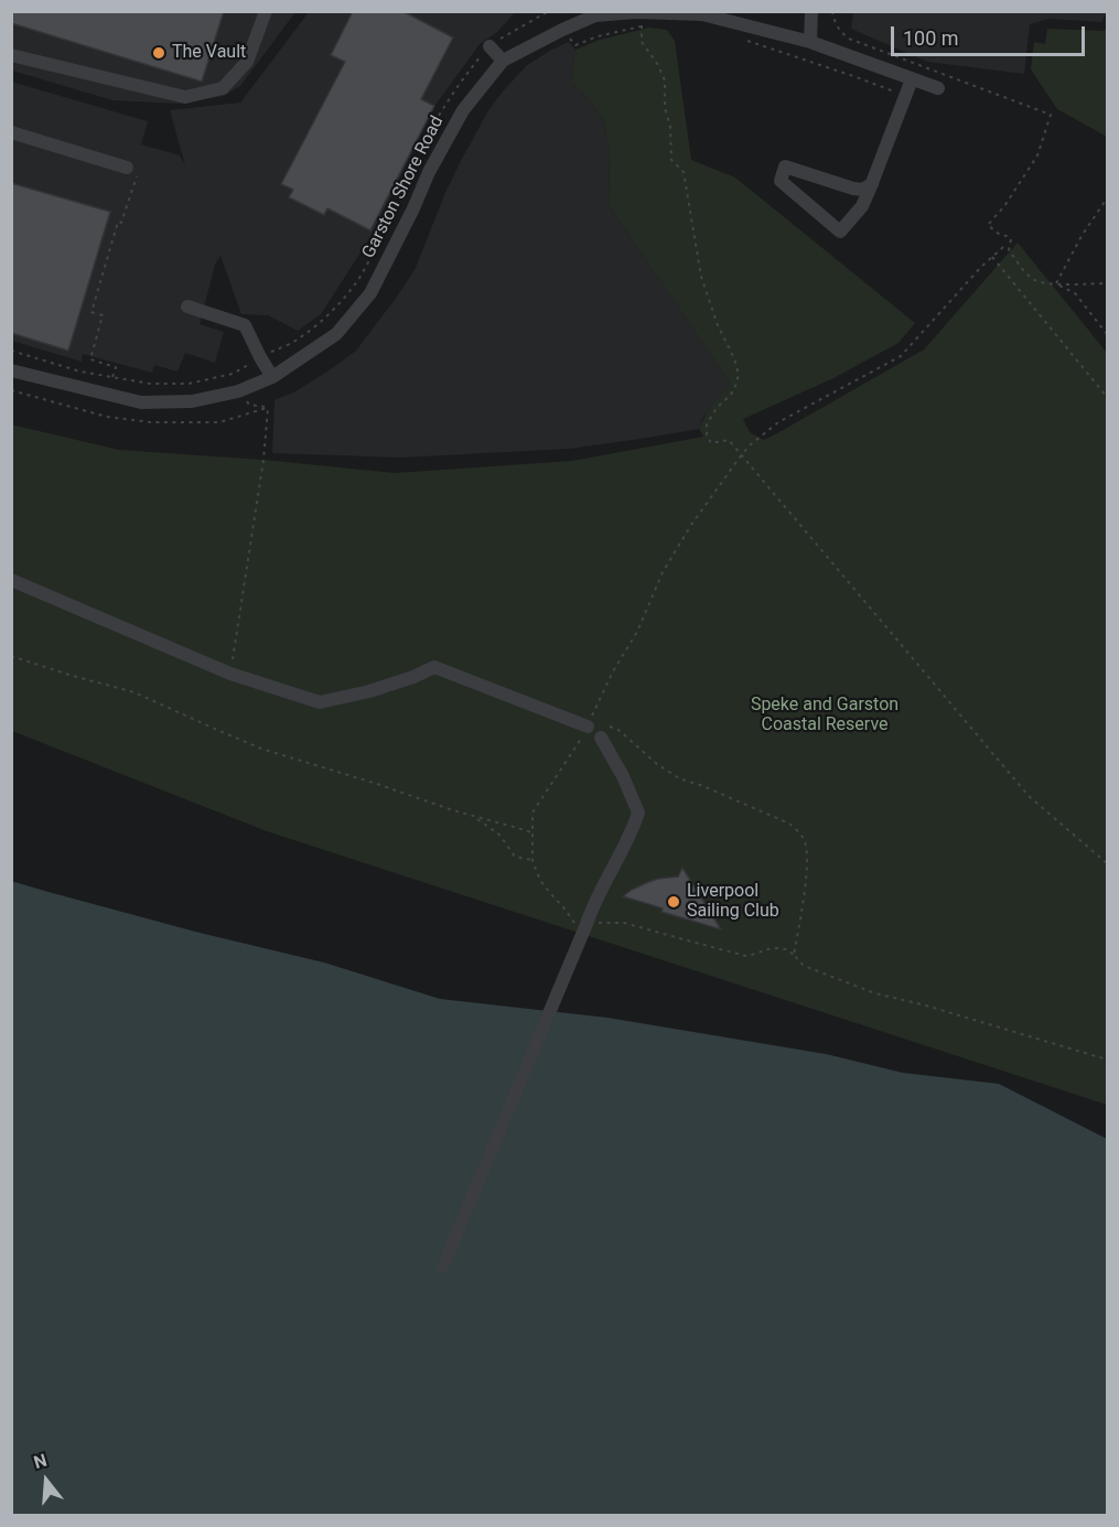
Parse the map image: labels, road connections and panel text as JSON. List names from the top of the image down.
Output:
{
  "streets": {
    "street": ["Garston Shore Road"]
  },
  "parks": ["Speke and Garston Coastal Reserve"],
  "places": ["The Vault", "Liverpool Sailing Club"],
  "scale_bar": "100 m",
  "north": "top"
}
